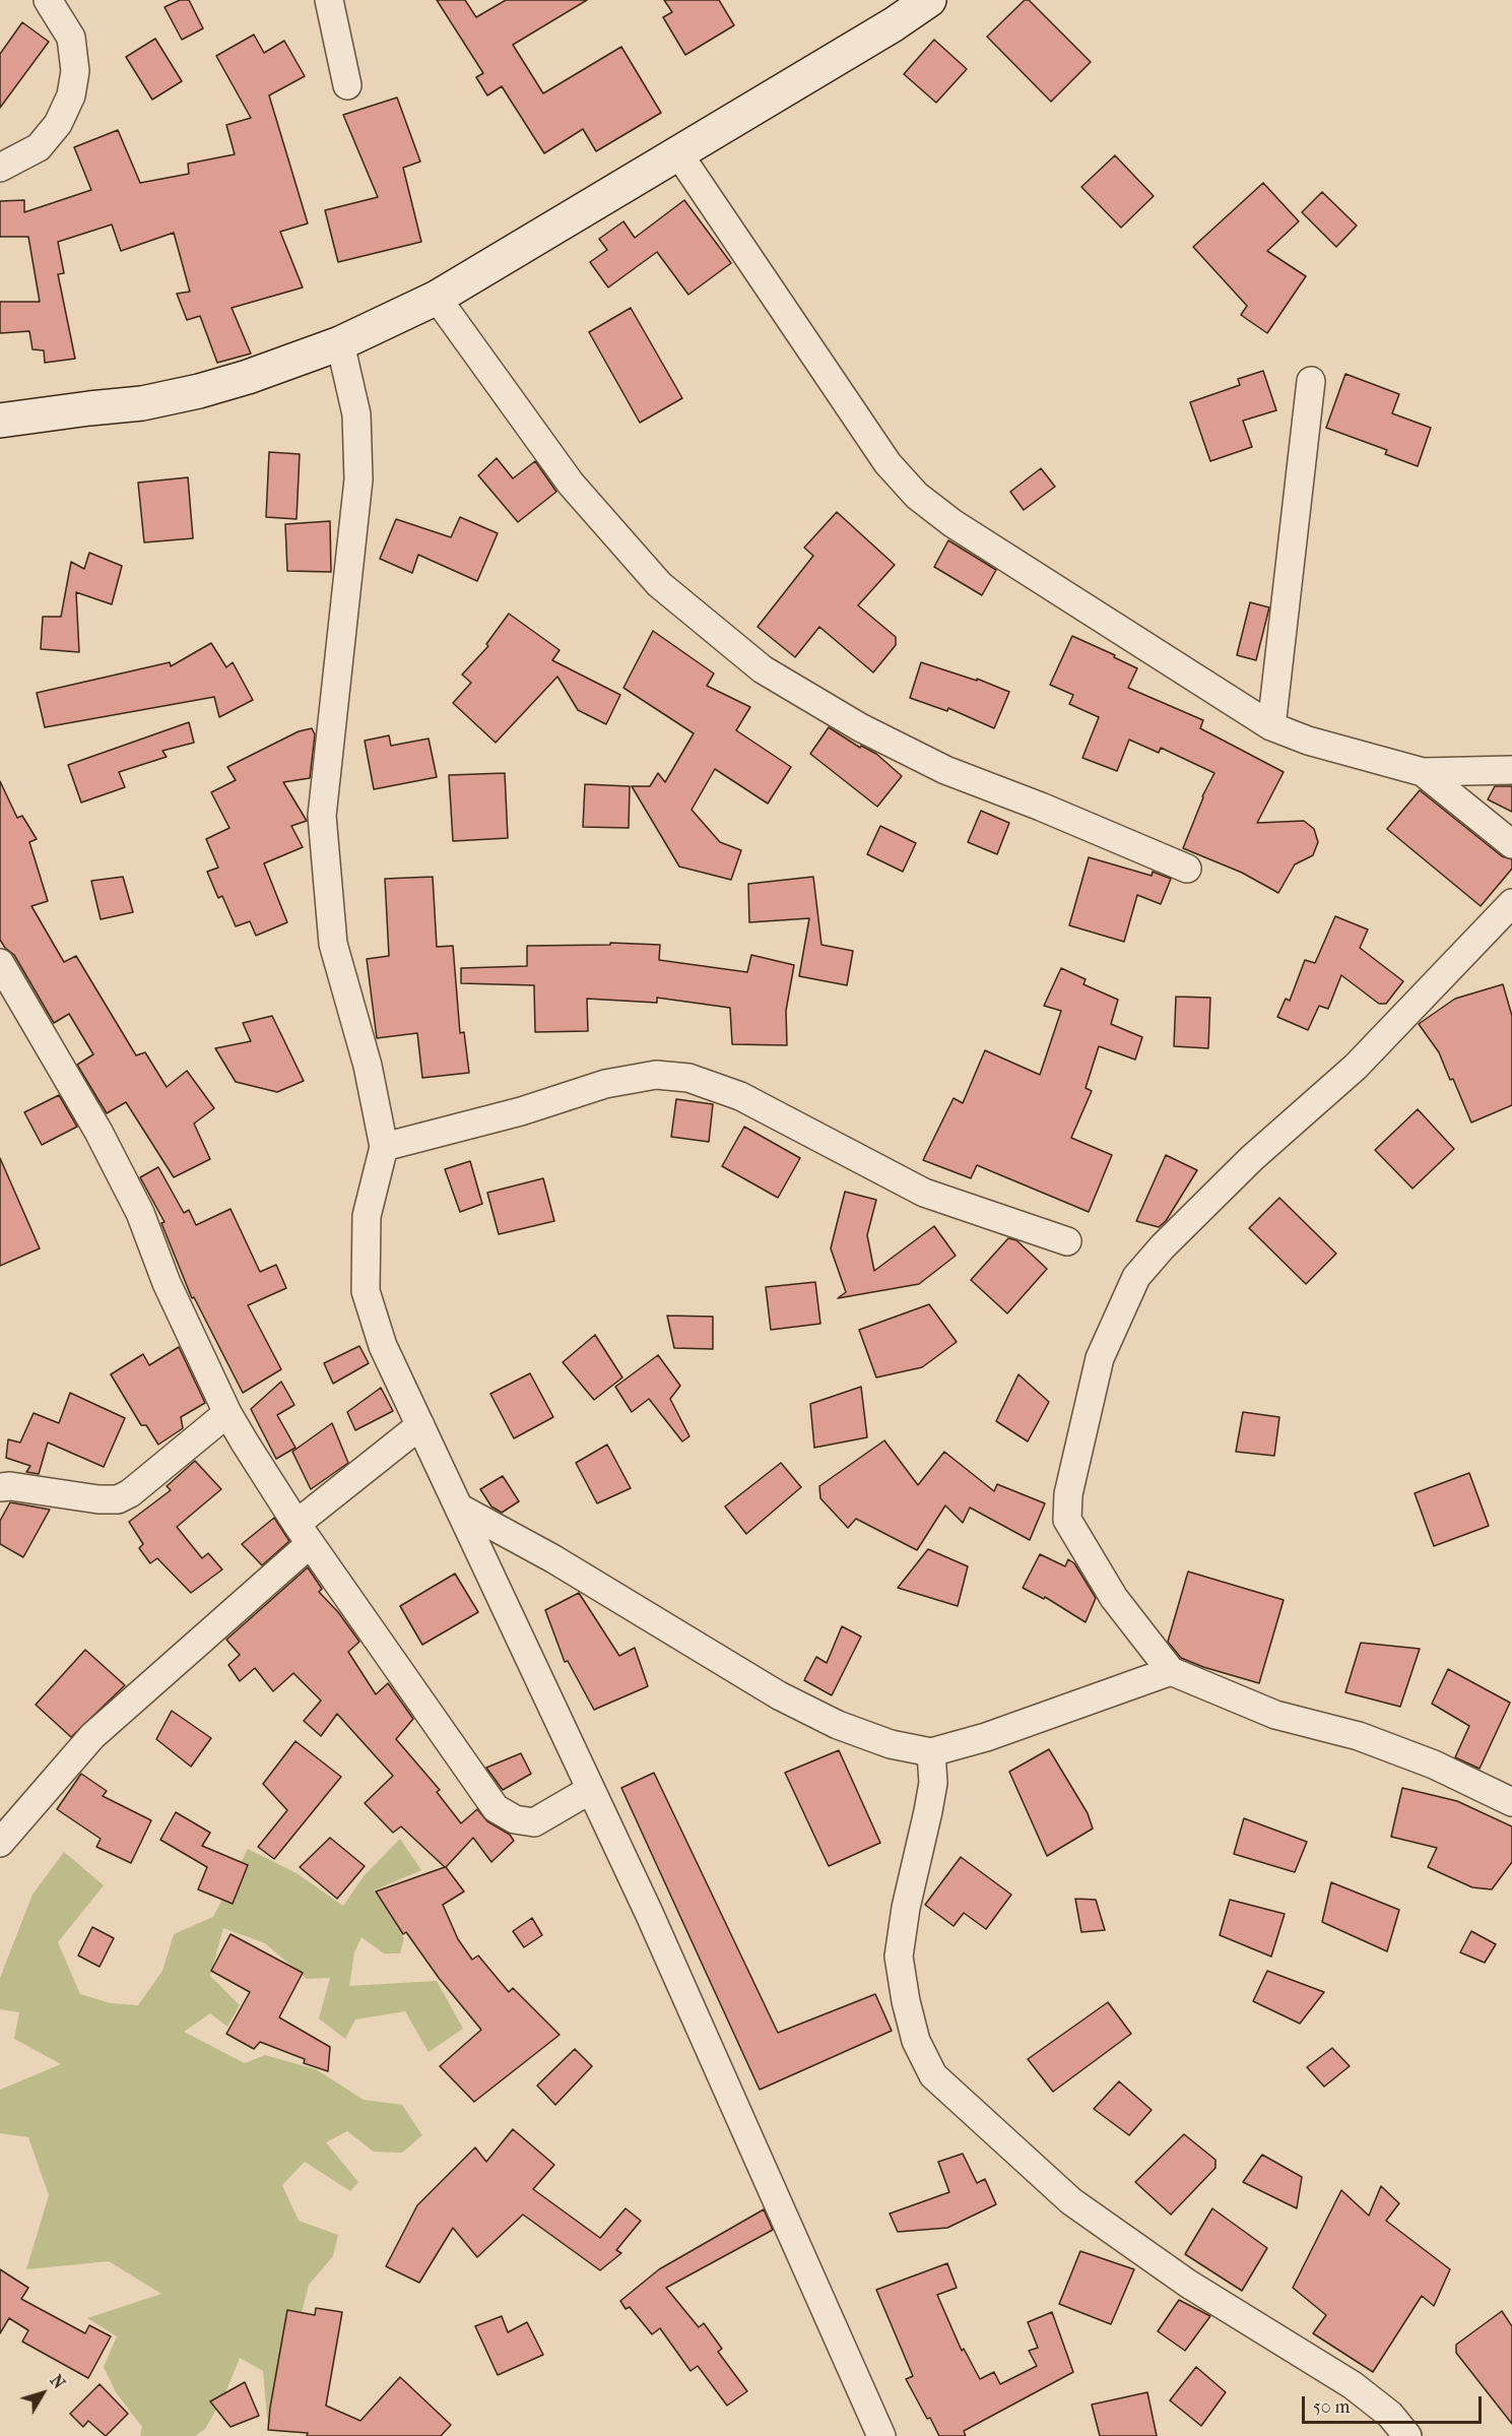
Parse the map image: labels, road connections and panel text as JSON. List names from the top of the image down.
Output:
{
  "scale_bar": "50 m",
  "north": "top right"
}
